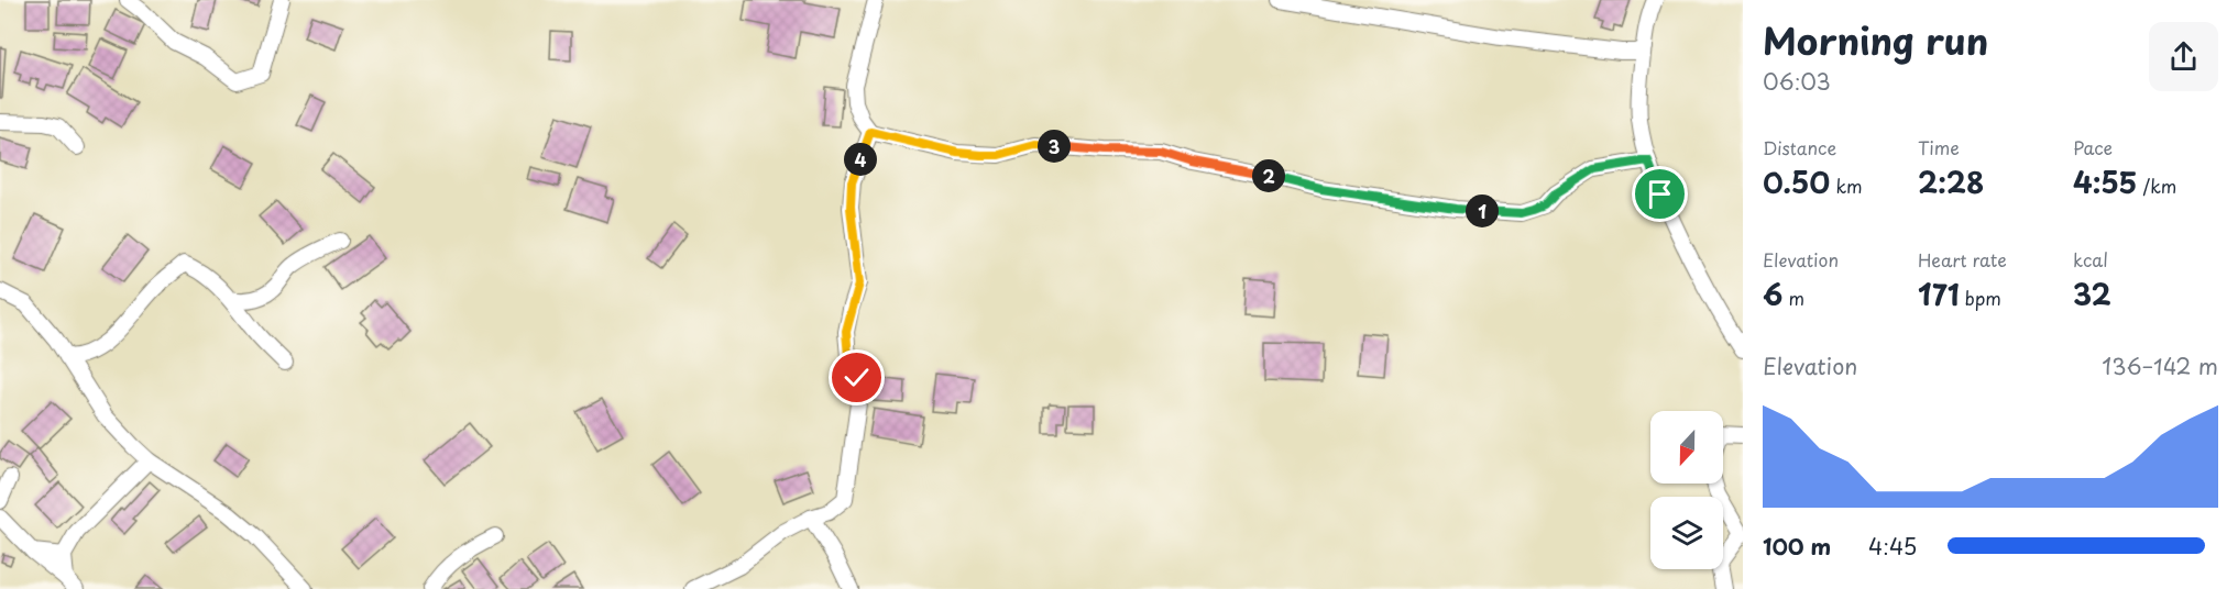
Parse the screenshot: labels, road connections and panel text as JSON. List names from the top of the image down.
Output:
{
  "north": "bottom",
  "page": {
    "heading": ["Morning run", "06:03"],
    "stats": [
      ["Distance", "0.50 km"],
      ["Time", "2:28"],
      ["Pace", "4:55 /km"],
      ["Elevation", "6 m"],
      ["Heart rate", "171 bpm"],
      ["kcal", "32"]
    ],
    "pins": [
      "3",
      "4",
      "2",
      "1"
    ],
    "chart": ["Elevation", "136–142 m"],
    "list": [
      {
        "name": "100 m",
        "note": "4:45"
      }
    ]
  }
}
